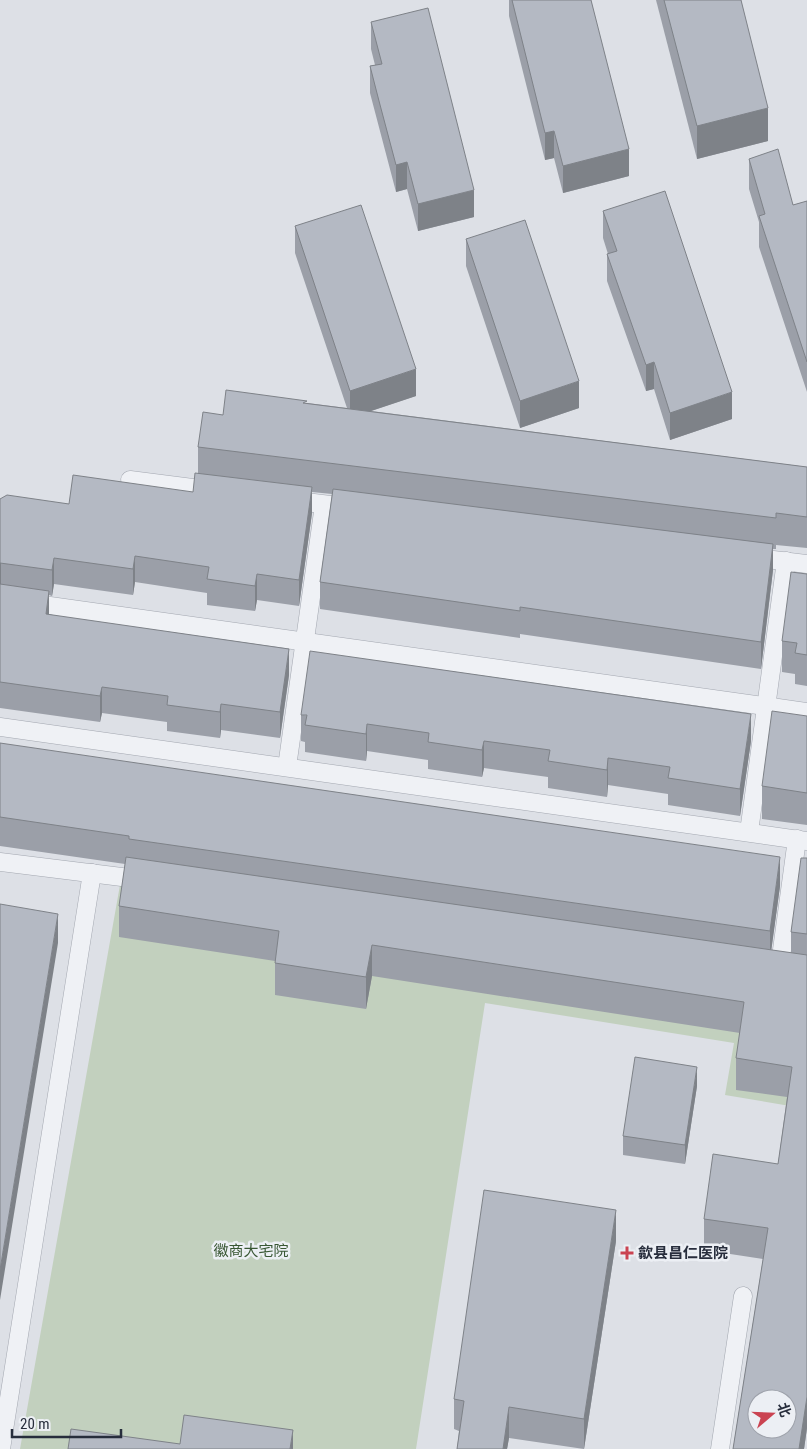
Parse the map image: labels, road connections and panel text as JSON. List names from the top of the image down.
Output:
{
  "parks": ["徽商大宅院"],
  "places": {
    "health": ["歙县昌仁医院"]
  },
  "scale_bar": "20 m",
  "north": "right"
}
